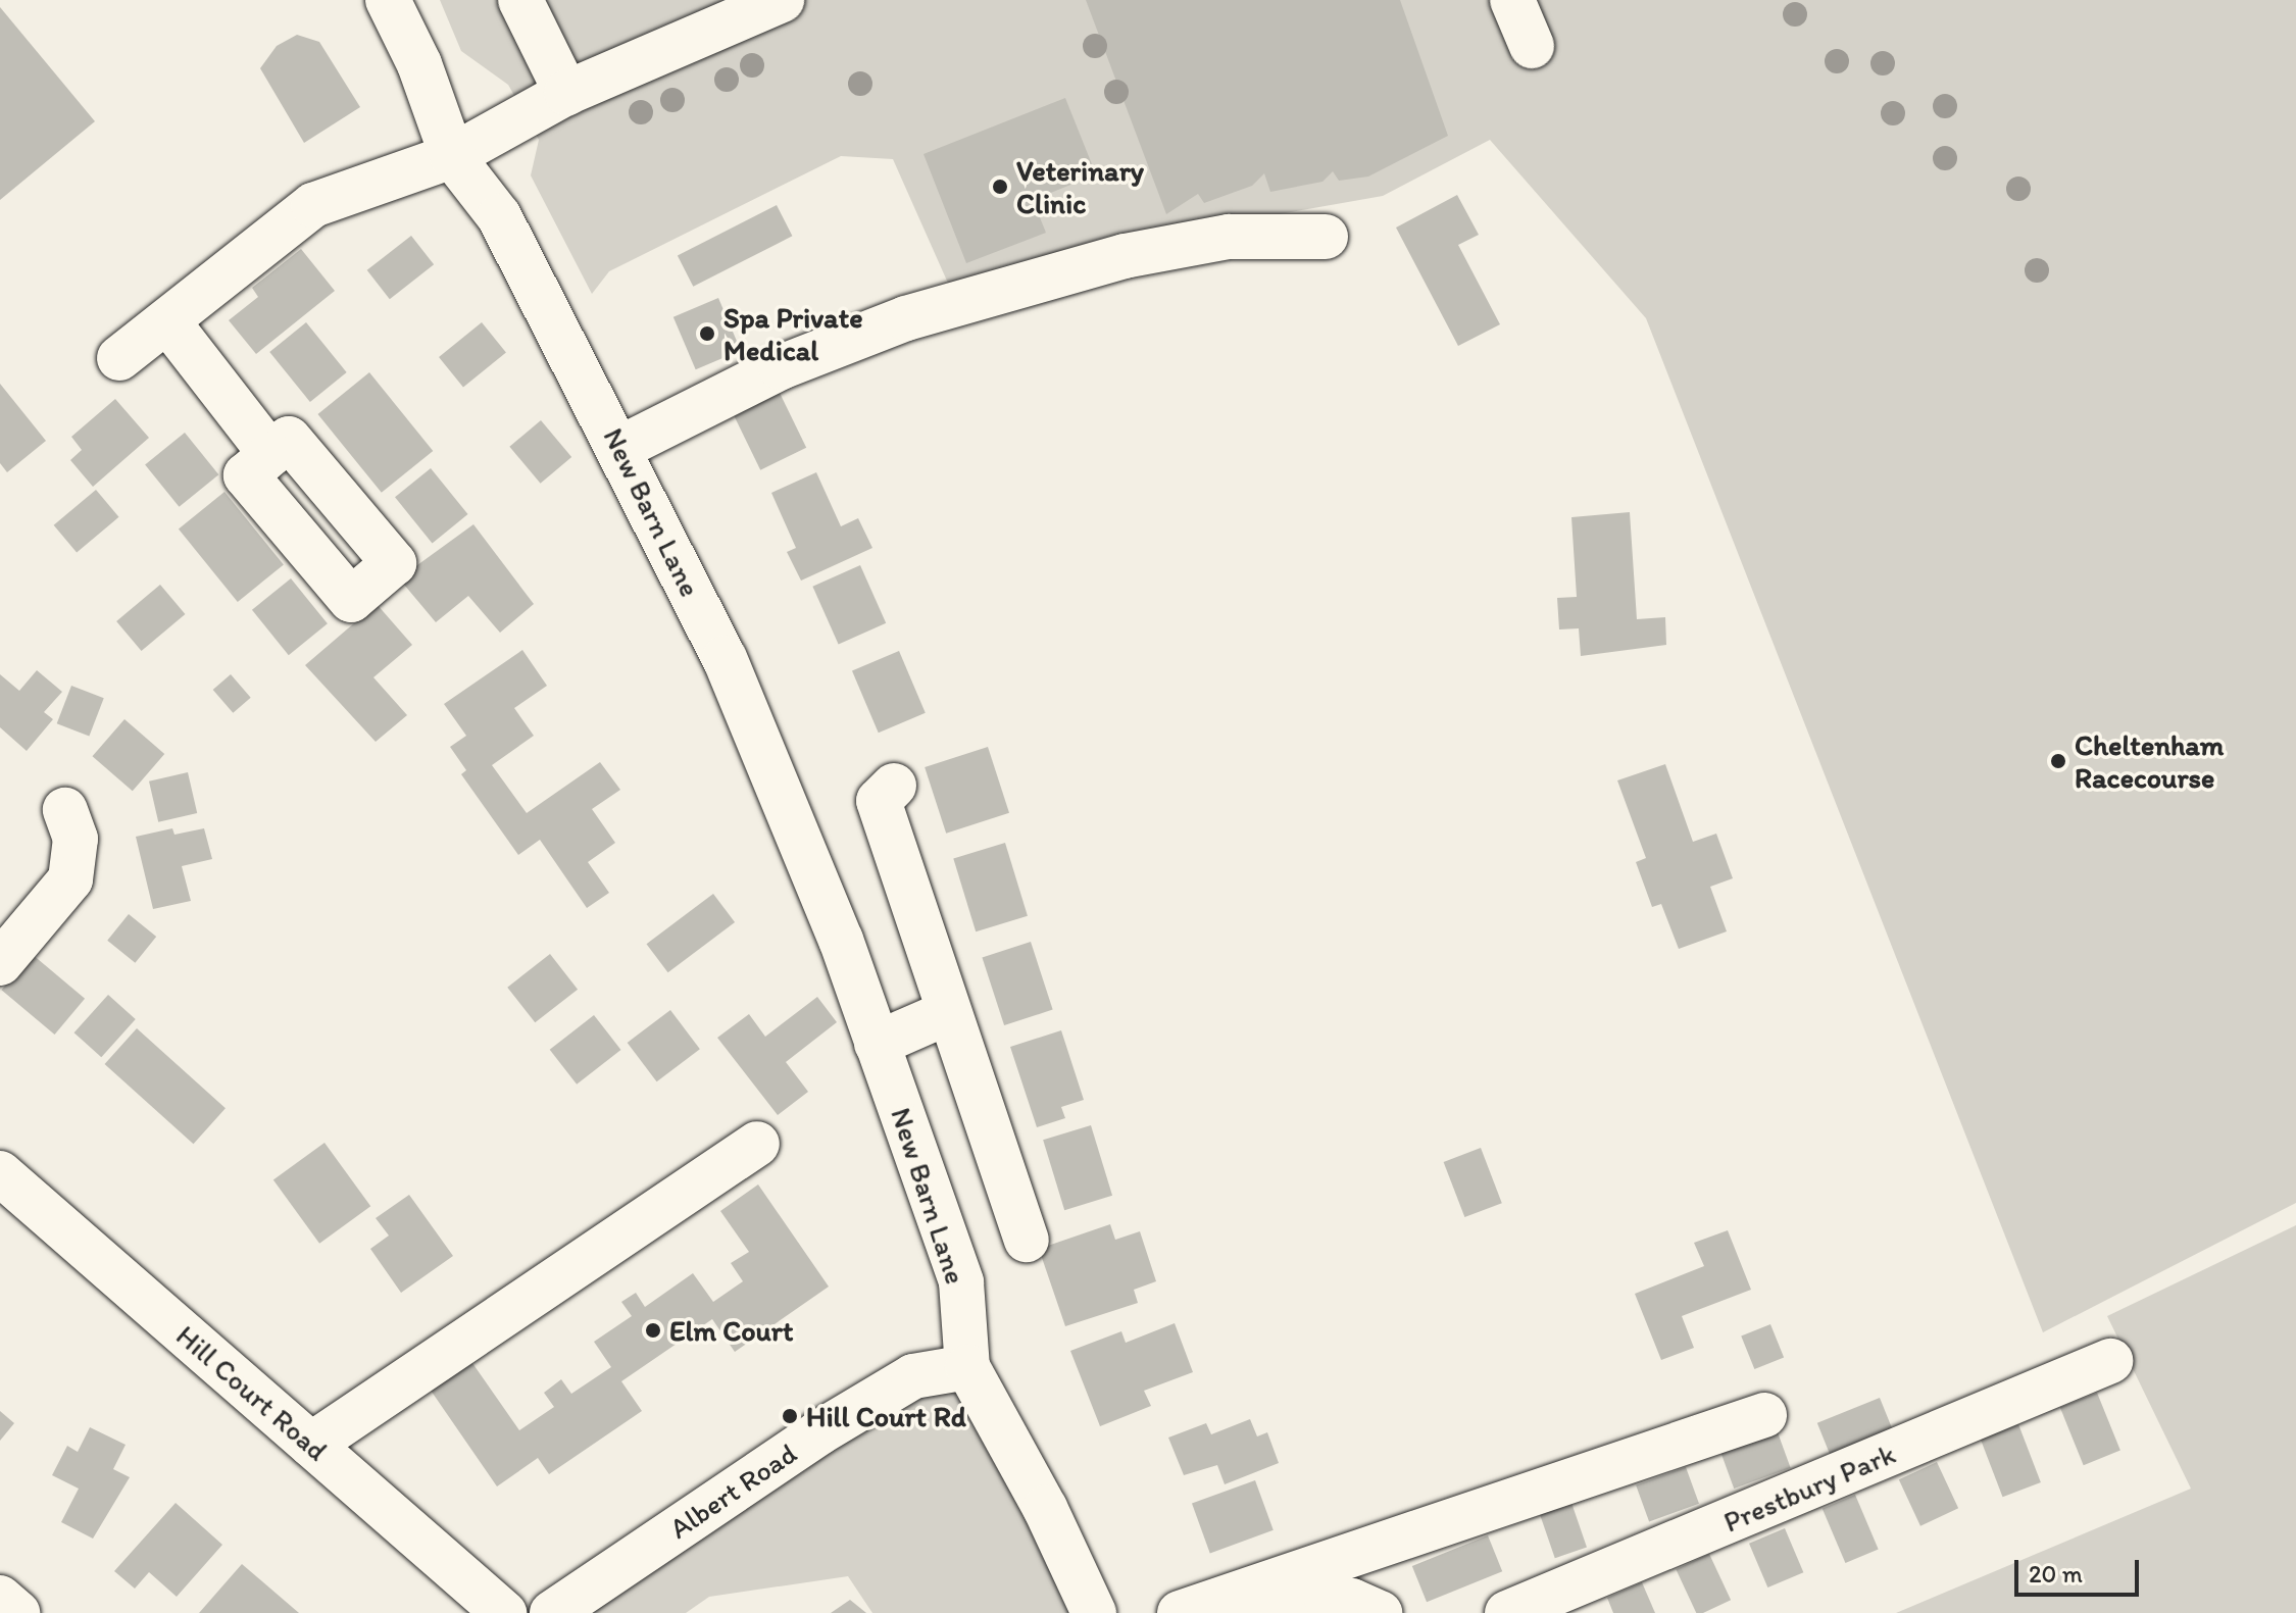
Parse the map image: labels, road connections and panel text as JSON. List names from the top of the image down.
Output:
{
  "streets": {
    "street": [
      "New Barn Lane",
      "Hill Court Road",
      "Prestbury Park",
      "Albert Road"
    ]
  },
  "crossings": [
    ["New Barn Lane", "Albert Road"]
  ],
  "places": [
    "Veterinary Clinic",
    "Spa Private Medical",
    "Cheltenham Racecourse",
    "Elm Court",
    "Hill Court Rd"
  ],
  "scale_bar": "20 m"
}
